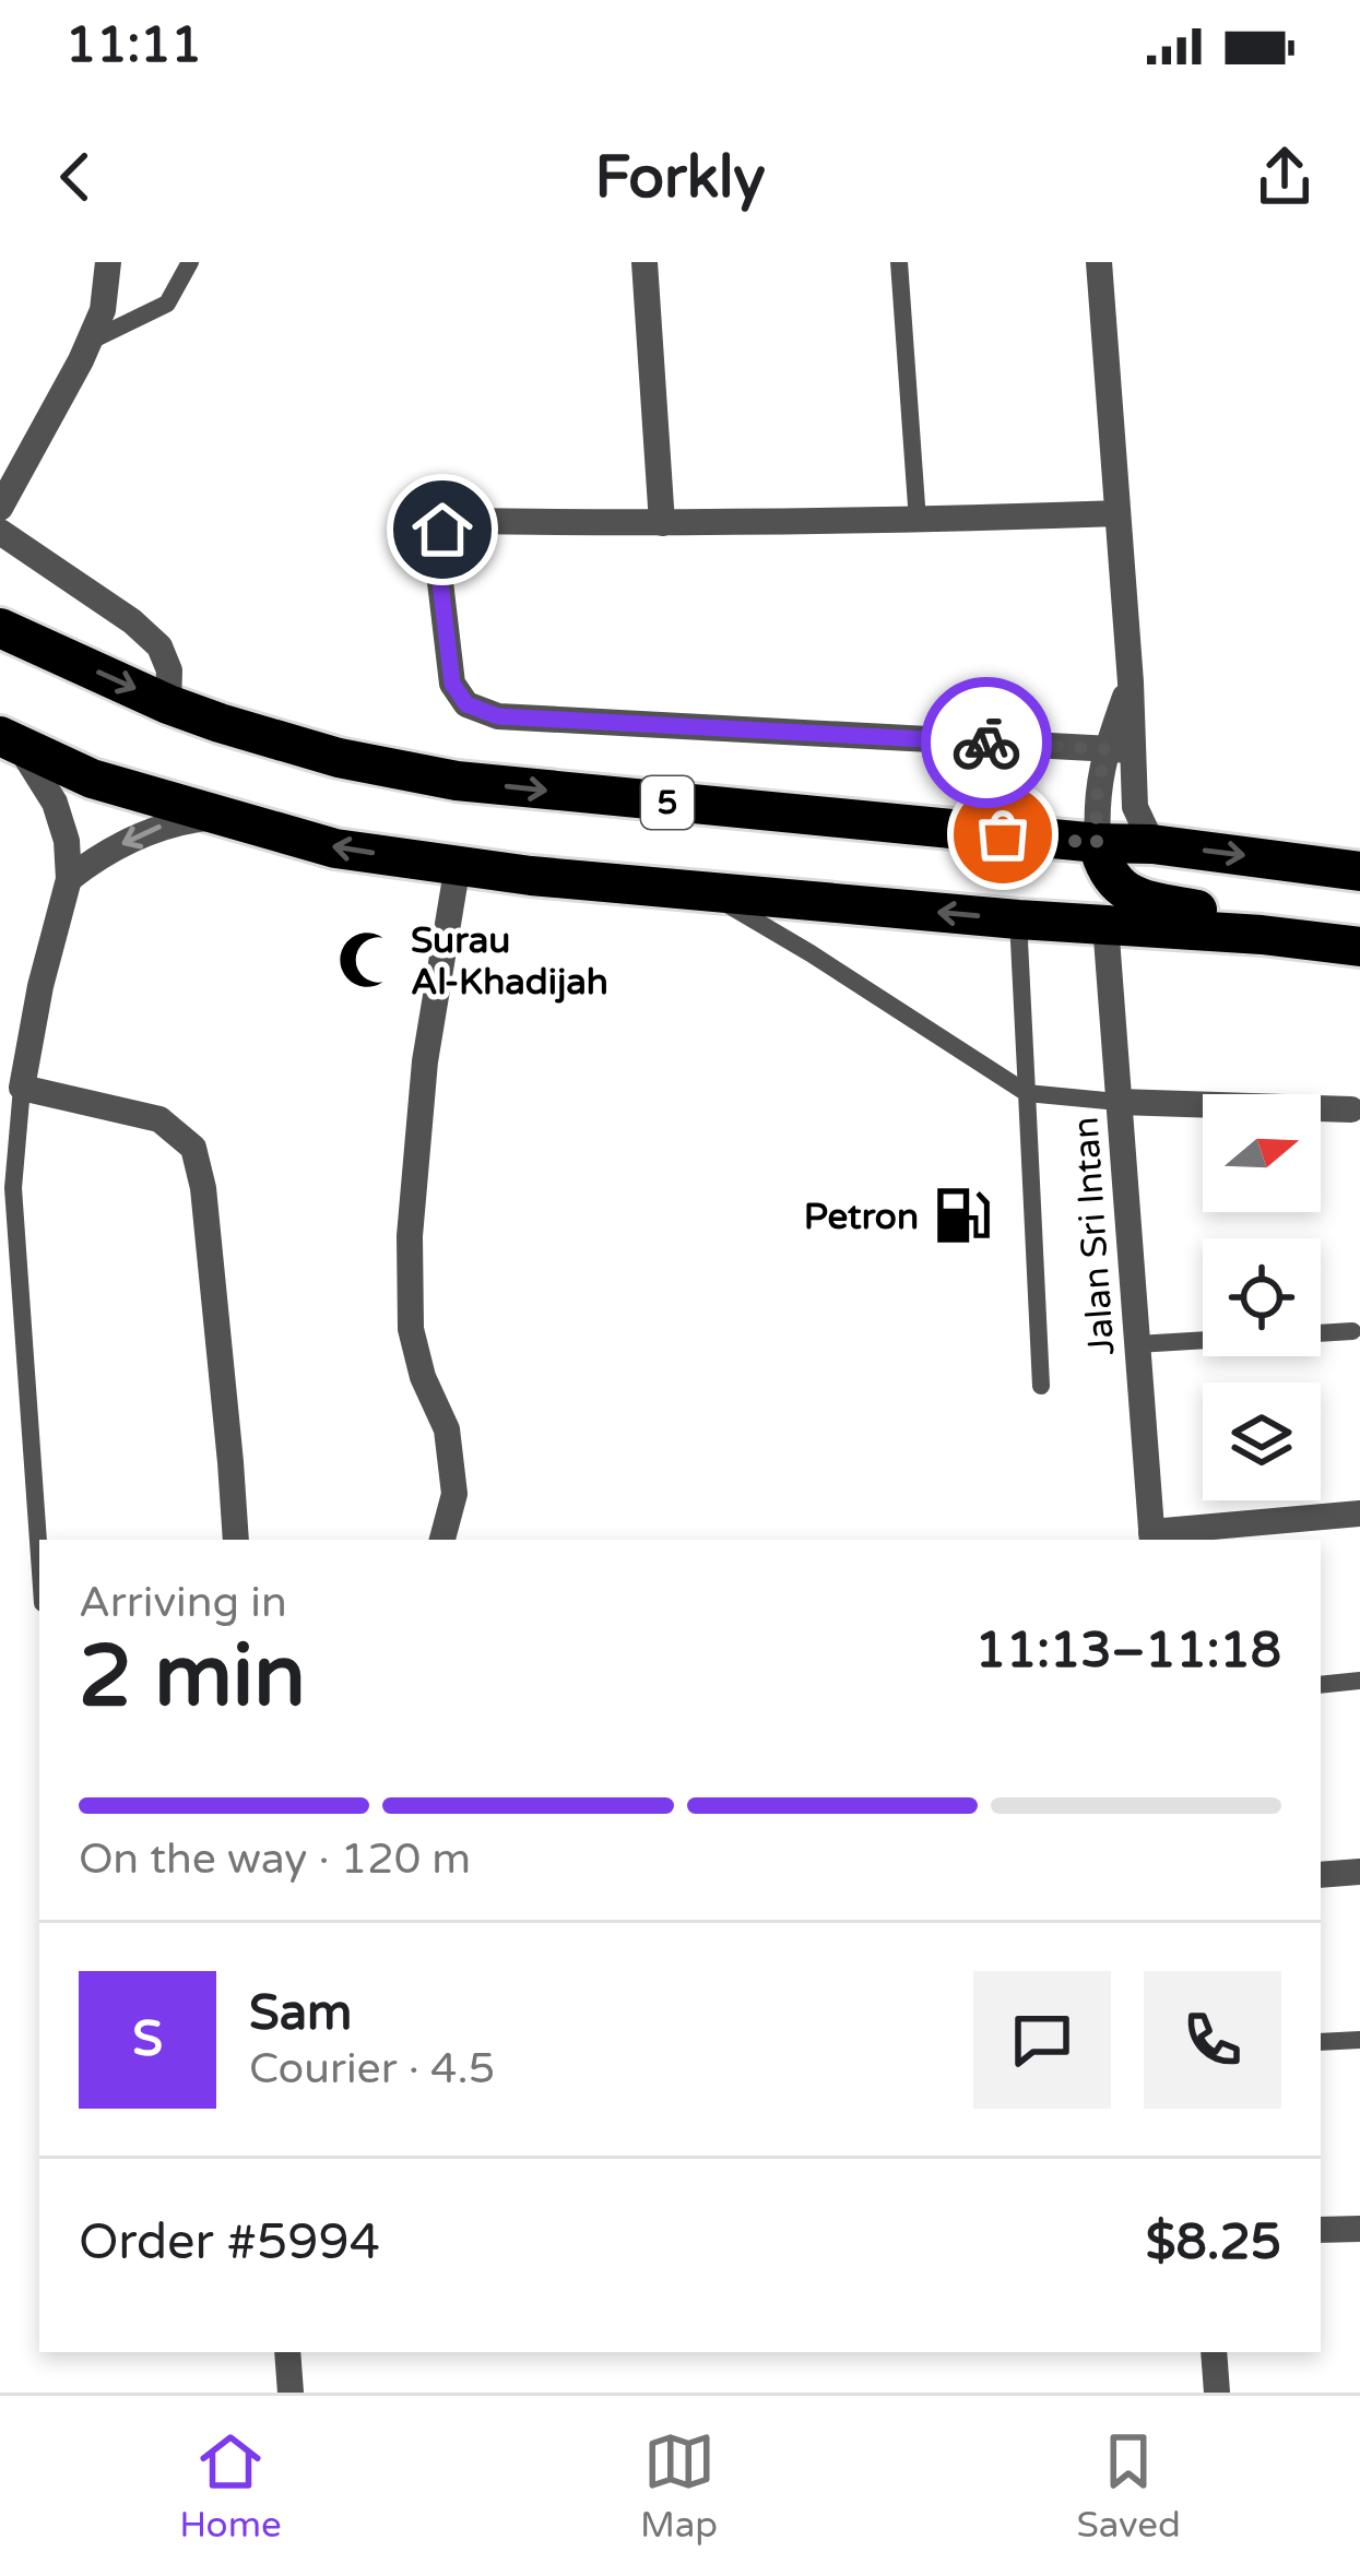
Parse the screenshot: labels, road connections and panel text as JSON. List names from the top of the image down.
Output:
{
  "streets": {
    "highway": ["5"],
    "street": ["Jalan Sri Intan"]
  },
  "places": {
    "mosque": ["Surau Al-Khadijah"],
    "fuel station": ["Petron"]
  },
  "north": "right",
  "page": {
    "status": "11:11",
    "header": "Forkly",
    "heading": ["2 min", "Arriving in", "11:13–11:18"],
    "panel": [
      "Sam",
      "Courier · 4.5",
      "Order #5994",
      "$8.25"
    ],
    "bar": "On the way · 120 m",
    "round": "S",
    "tabs": ["Home", "Map", "Saved"]
  }
}
